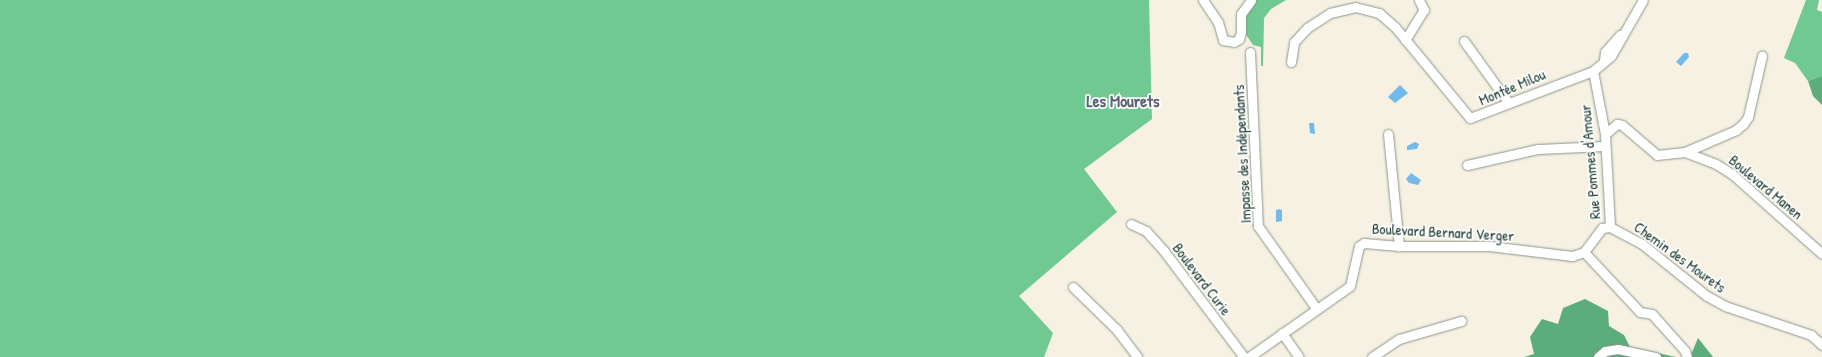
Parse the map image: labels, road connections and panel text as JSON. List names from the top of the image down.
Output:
{
  "streets": {
    "street": [
      "Montée Milou",
      "Impasse des Indépendants",
      "Rue Pommes d'Amour",
      "Boulevard Manen",
      "Boulevard Bernard Verger",
      "Chemin des Mourets",
      "Boulevard Curie"
    ]
  },
  "crossings": [
    ["Montée Milou", "Rue Pommes d'Amour"],
    ["Impasse des Indépendants", "Boulevard Bernard Verger"],
    ["Rue Pommes d'Amour", "Boulevard Manen"],
    ["Rue Pommes d'Amour", "Chemin des Mourets"]
  ],
  "districts": ["Les Mourets"]
}
